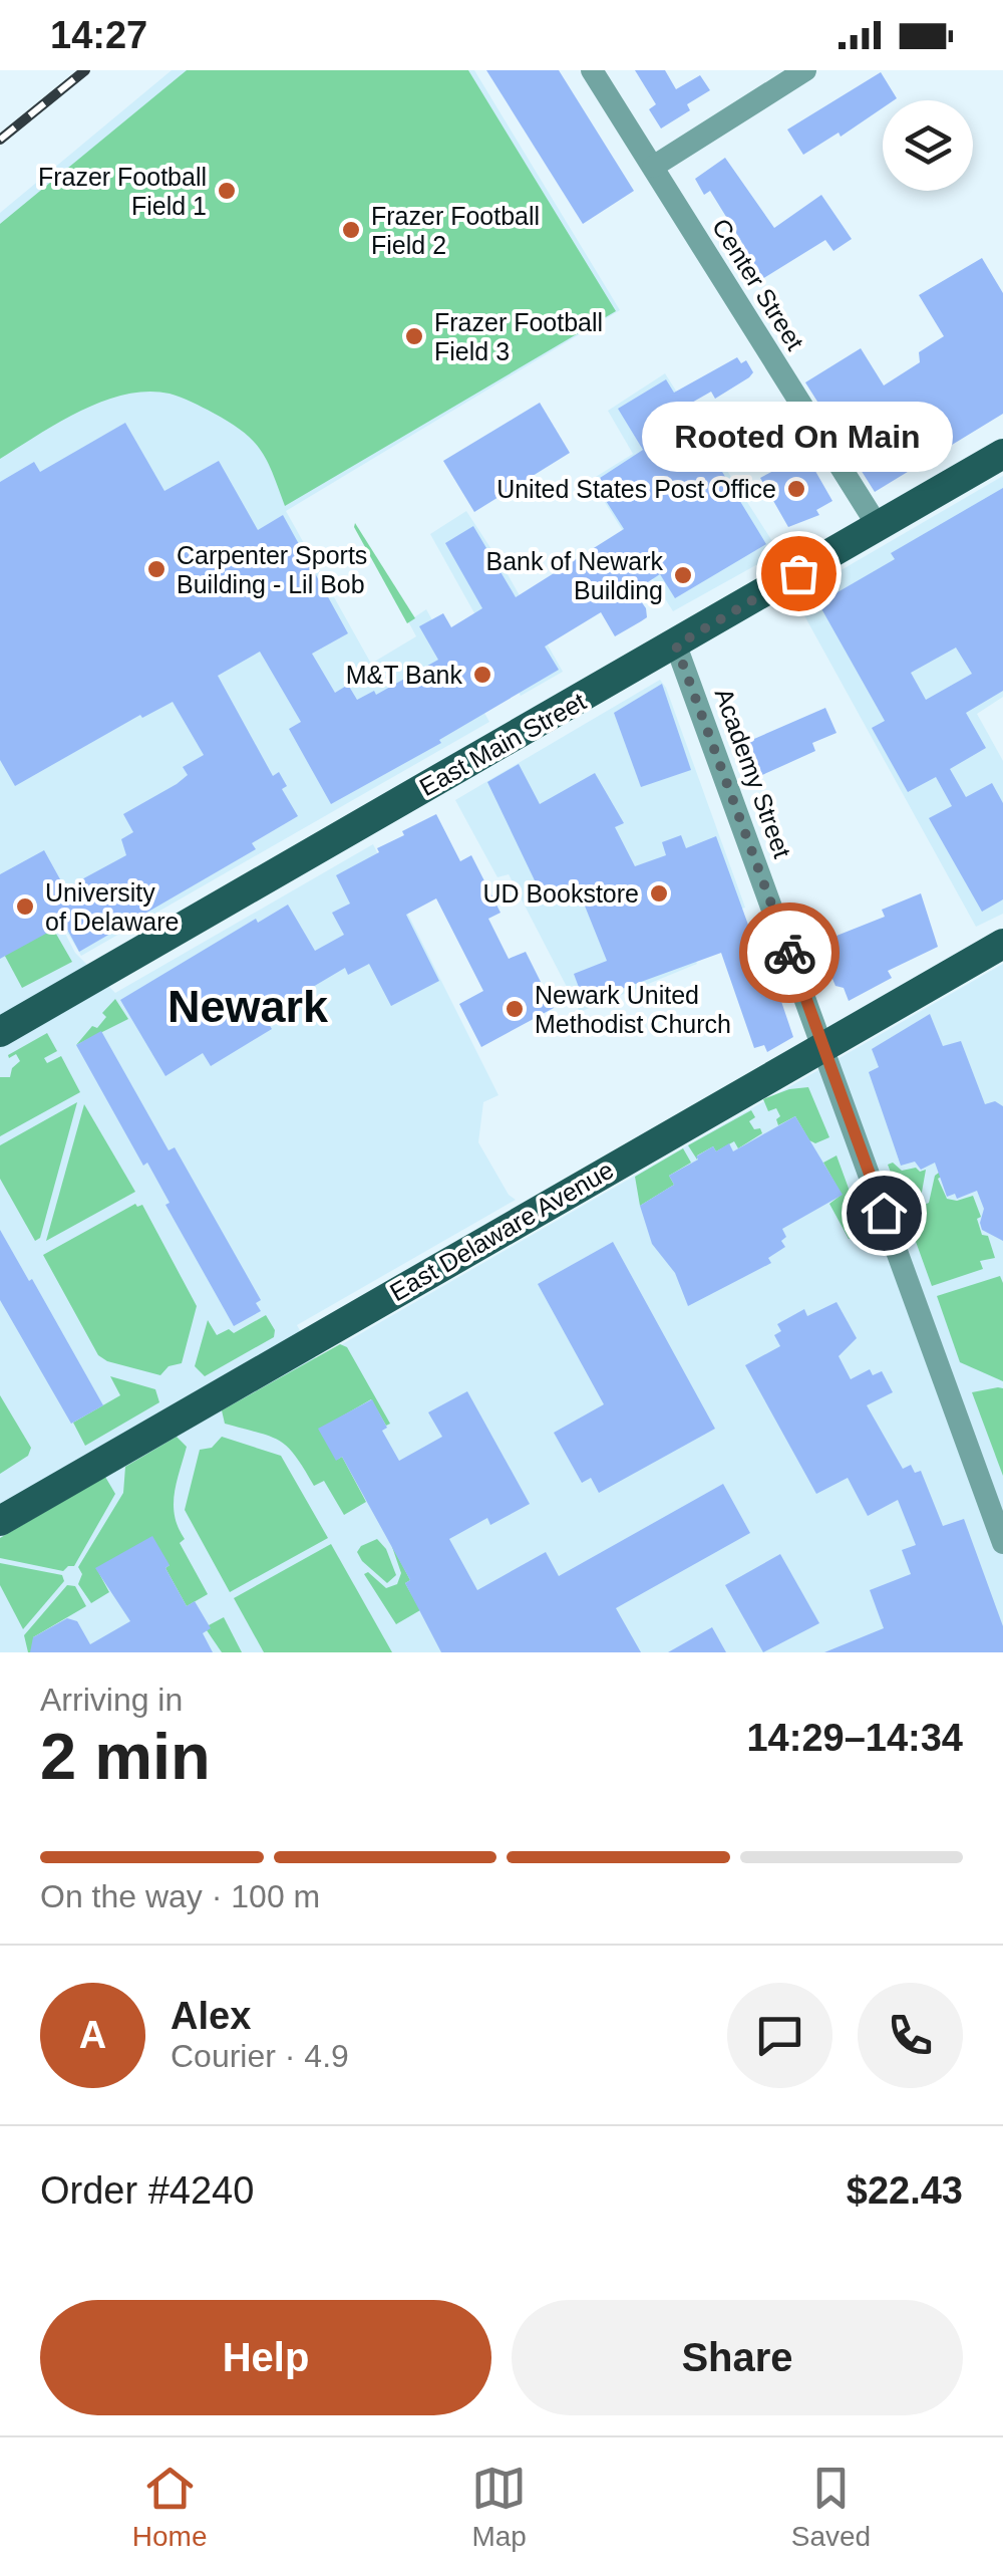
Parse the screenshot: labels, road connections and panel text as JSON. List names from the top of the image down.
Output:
{
  "streets": {
    "main road": ["East Main Street", "East Delaware Avenue"],
    "street": ["Center Street", "Academy Street"]
  },
  "crossings": [
    ["Center Street", "East Main Street"],
    ["East Main Street", "Academy Street"],
    ["Academy Street", "East Delaware Avenue"]
  ],
  "districts": ["Newark"],
  "places": [
    "Frazer Football Field 1",
    "Frazer Football Field 2",
    "Frazer Football Field 3",
    "United States Post Office",
    "Carpenter Sports Building - Lil Bob",
    "Rooted On Main",
    "Bank of Newark Building",
    "M&T Bank",
    "UD Bookstore",
    "University of Delaware",
    "Newark United Methodist Church"
  ],
  "page": {
    "status": "14:27",
    "bubble": "Rooted On Main",
    "heading": ["2 min", "Arriving in", "14:29–14:34"],
    "panel": [
      "Alex",
      "Courier · 4.9",
      "Order #4240",
      "$22.43"
    ],
    "bar": "On the way · 100 m",
    "round": "A",
    "buttons": ["Help", "Share"],
    "tabs": ["Home", "Map", "Saved"]
  }
}
